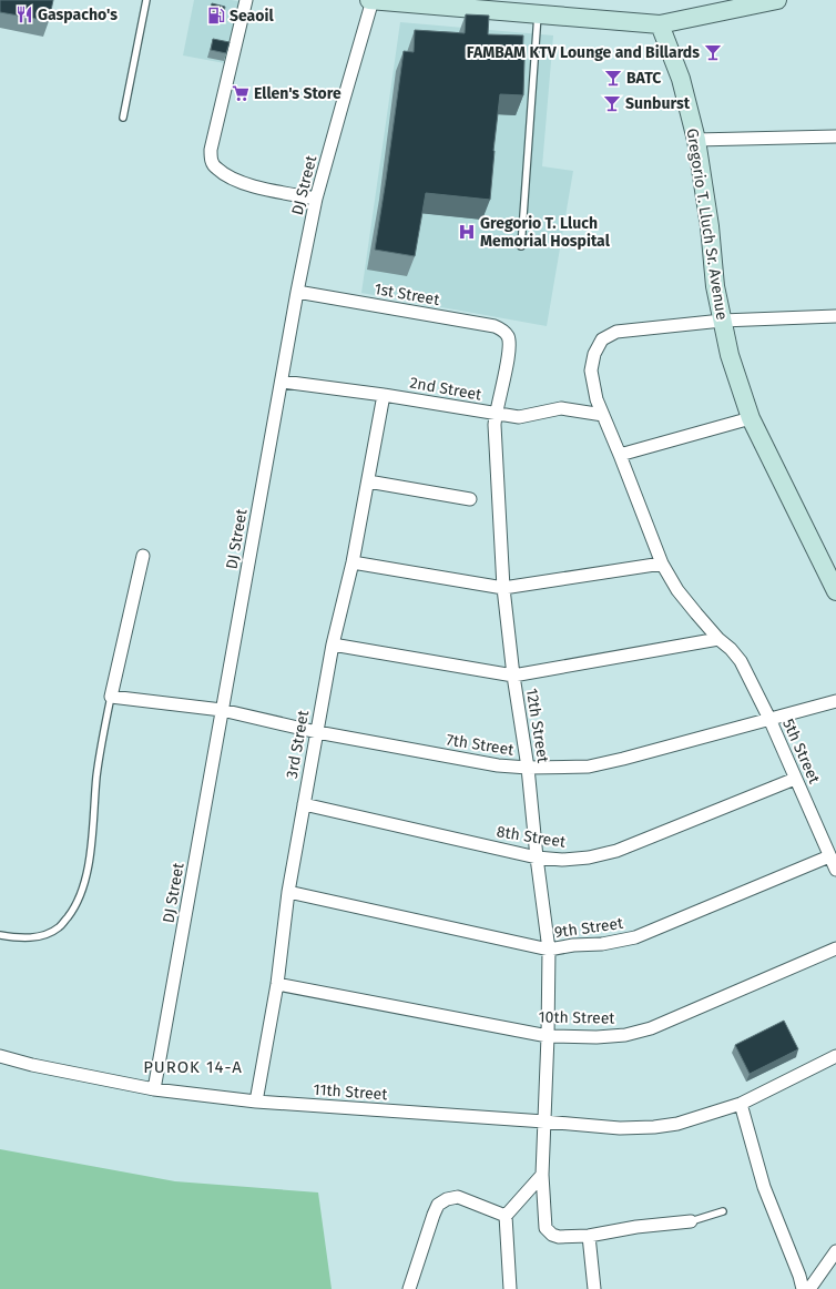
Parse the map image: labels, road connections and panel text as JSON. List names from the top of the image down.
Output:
{
  "streets": {
    "main road": ["Gregorio T. Lluch Sr. Avenue"],
    "street": [
      "DJ Street",
      "1st Street",
      "2nd Street",
      "12th Street",
      "3rd Street",
      "7th Street",
      "5th Street",
      "8th Street",
      "9th Street",
      "10th Street",
      "11th Street"
    ]
  },
  "crossings": [
    ["DJ Street", "1st Street"],
    ["DJ Street", "2nd Street"],
    ["DJ Street", "7th Street"],
    ["DJ Street", "11th Street"],
    ["Gregorio T. Lluch Sr. Avenue", "5th Street"],
    ["1st Street", "12th Street"],
    ["2nd Street", "12th Street"],
    ["2nd Street", "3rd Street"],
    ["2nd Street", "5th Street"],
    ["12th Street", "7th Street"],
    ["12th Street", "8th Street"],
    ["12th Street", "9th Street"],
    ["12th Street", "10th Street"],
    ["12th Street", "11th Street"],
    ["3rd Street", "7th Street"],
    ["3rd Street", "8th Street"],
    ["3rd Street", "9th Street"],
    ["3rd Street", "10th Street"],
    ["3rd Street", "11th Street"],
    ["7th Street", "5th Street"],
    ["5th Street", "8th Street"],
    ["5th Street", "9th Street"]
  ],
  "districts": ["PUROK 14-A"],
  "places": {
    "restaurant": ["Gaspacho's"],
    "fuel station": ["Seaoil"],
    "bar": ["FAMBAM KTV Lounge and Billards", "BATC", "Sunburst"],
    "supermarket": ["Ellen's Store"],
    "hospital": ["Gregorio T. Lluch Memorial Hospital"]
  }
}
